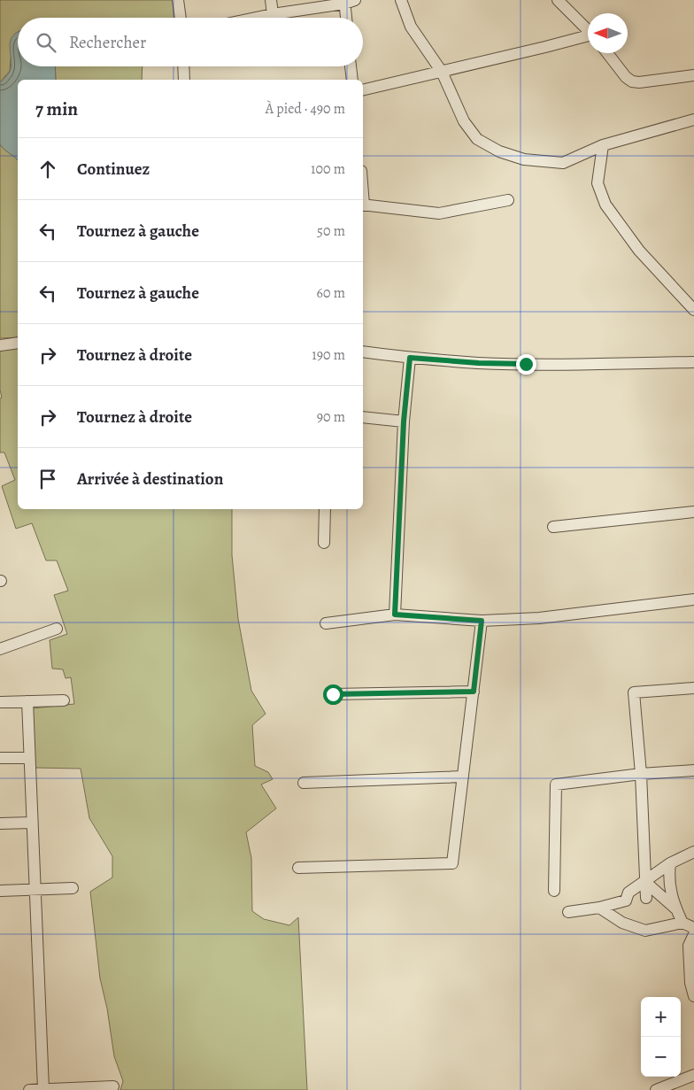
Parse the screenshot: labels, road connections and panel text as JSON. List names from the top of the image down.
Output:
{
  "north": "left",
  "page": {
    "search": "Rechercher",
    "heading": ["7 min", "À pied · 490 m"],
    "list": [
      ["Continuez", "100 m"],
      ["Tournez à gauche", "50 m"],
      ["Tournez à gauche", "60 m"],
      ["Tournez à droite", "190 m"],
      ["Tournez à droite", "90 m"],
      "Arrivée à destination"
    ],
    "map_buttons": ["+", "−"]
  }
}
